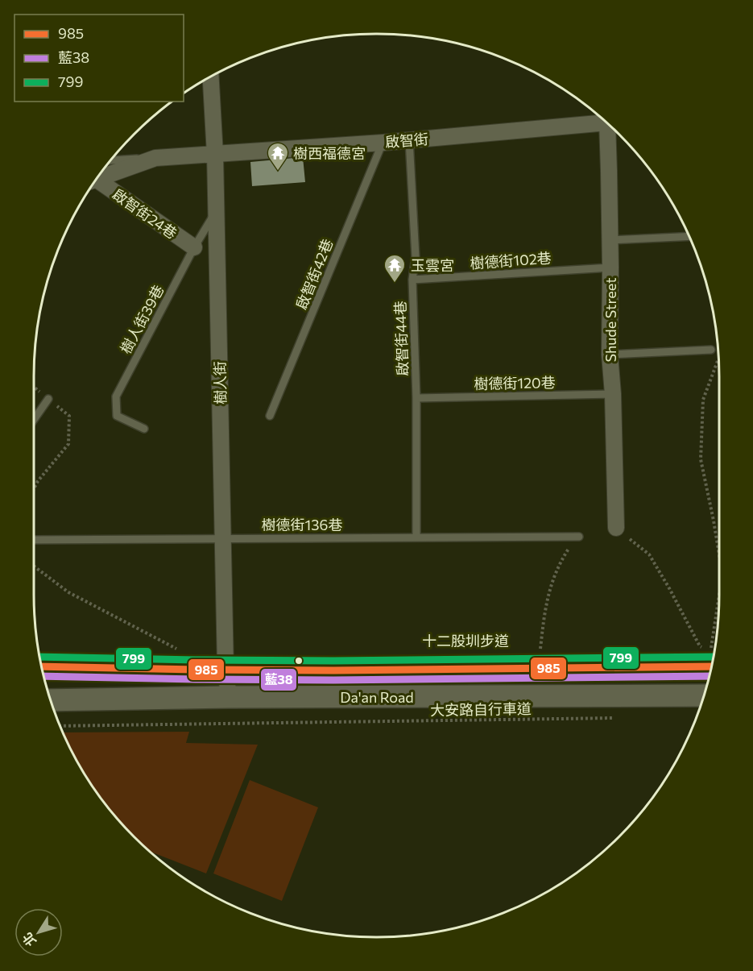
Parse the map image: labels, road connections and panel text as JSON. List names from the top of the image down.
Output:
{
  "streets": {
    "street": [
      "啟智街",
      "啟智街24巷",
      "Shude Street",
      "樹人街",
      "Da'an Road"
    ],
    "lane": [
      "樹德街102巷",
      "啟智街42巷",
      "樹人街39巷",
      "啟智街44巷",
      "樹德街120巷",
      "樹德街136巷"
    ],
    "path": ["大安路自行車道"]
  },
  "crossings": [
    ["啟智街", "啟智街42巷"],
    ["啟智街", "啟智街44巷"],
    ["啟智街", "樹人街"],
    ["啟智街24巷", "樹人街39巷"],
    ["樹德街102巷", "Shude Street"],
    ["樹德街102巷", "啟智街44巷"],
    ["樹人街39巷", "樹人街"],
    ["Shude Street", "樹德街120巷"],
    ["啟智街44巷", "樹德街120巷"],
    ["啟智街44巷", "樹德街136巷"],
    ["樹人街", "樹德街136巷"],
    ["樹人街", "Da'an Road"]
  ],
  "places": {
    "temple": ["樹西福德宮", "玉雲宮"]
  },
  "lines": ["transit line 799", "transit line 985", "transit line 藍38"],
  "legend": ["985", "藍38", "799"],
  "north": "bottom left"
}
